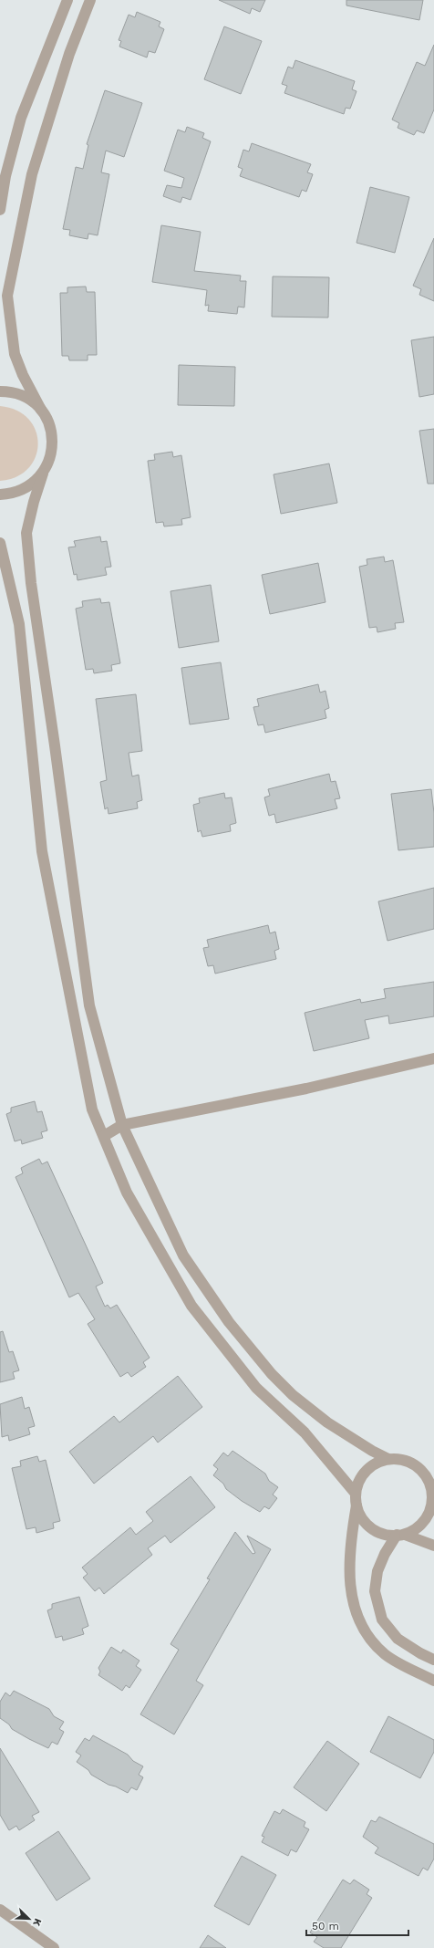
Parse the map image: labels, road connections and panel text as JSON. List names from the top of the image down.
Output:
{
  "scale_bar": "50 m",
  "north": "bottom right"
}
